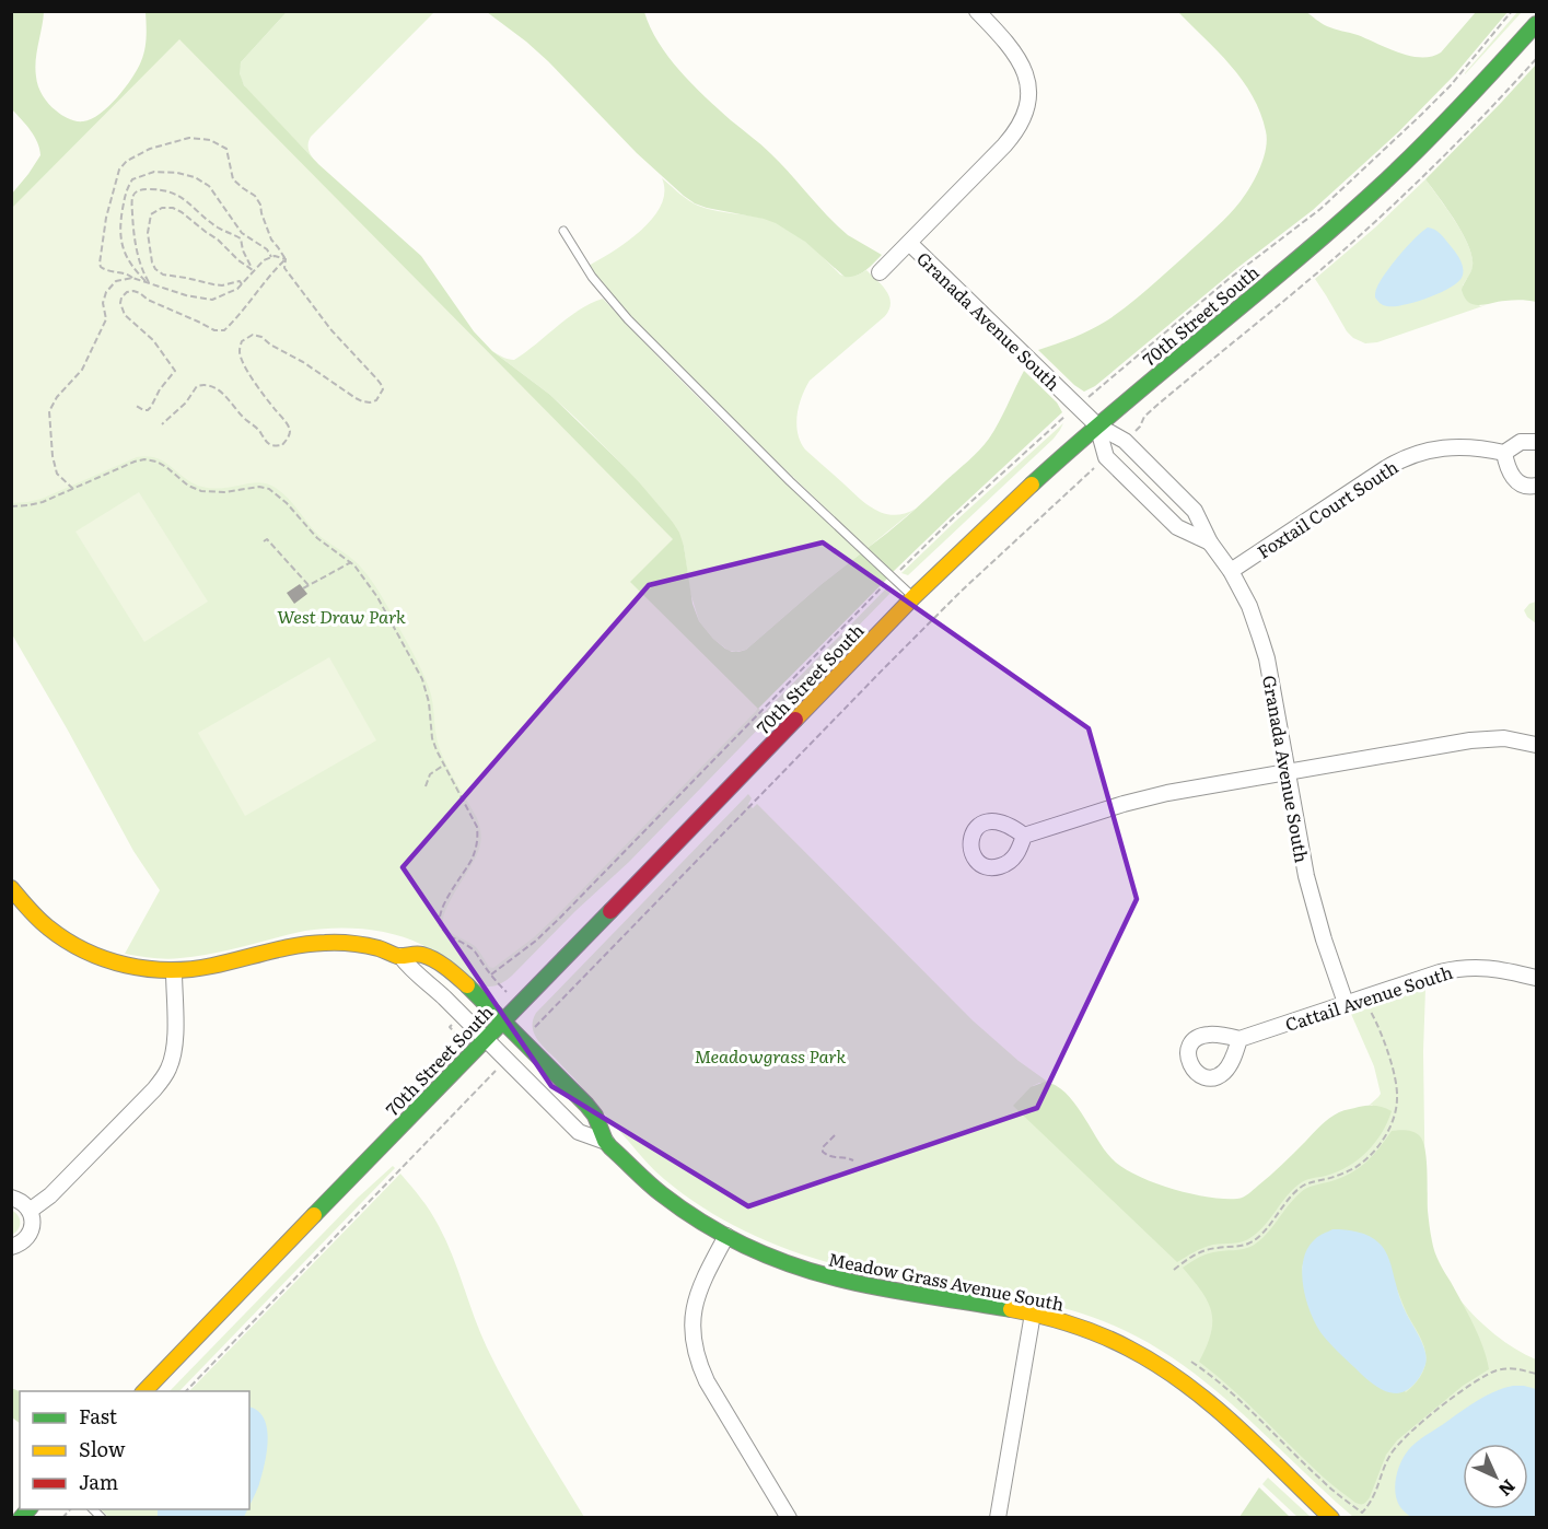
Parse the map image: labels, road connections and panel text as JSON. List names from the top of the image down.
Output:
{
  "streets": {
    "main road": ["70th Street South", "Meadow Grass Avenue South"],
    "street": ["Granada Avenue South", "Foxtail Court South", "Cattail Avenue South"]
  },
  "crossings": [
    ["70th Street South", "Granada Avenue South"],
    ["70th Street South", "Meadow Grass Avenue South"],
    ["Granada Avenue South", "Foxtail Court South"],
    ["Granada Avenue South", "Cattail Avenue South"]
  ],
  "parks": ["West Draw Park", "Meadowgrass Park"],
  "legend": ["Fast", "Slow", "Jam"],
  "north": "bottom right"
}
